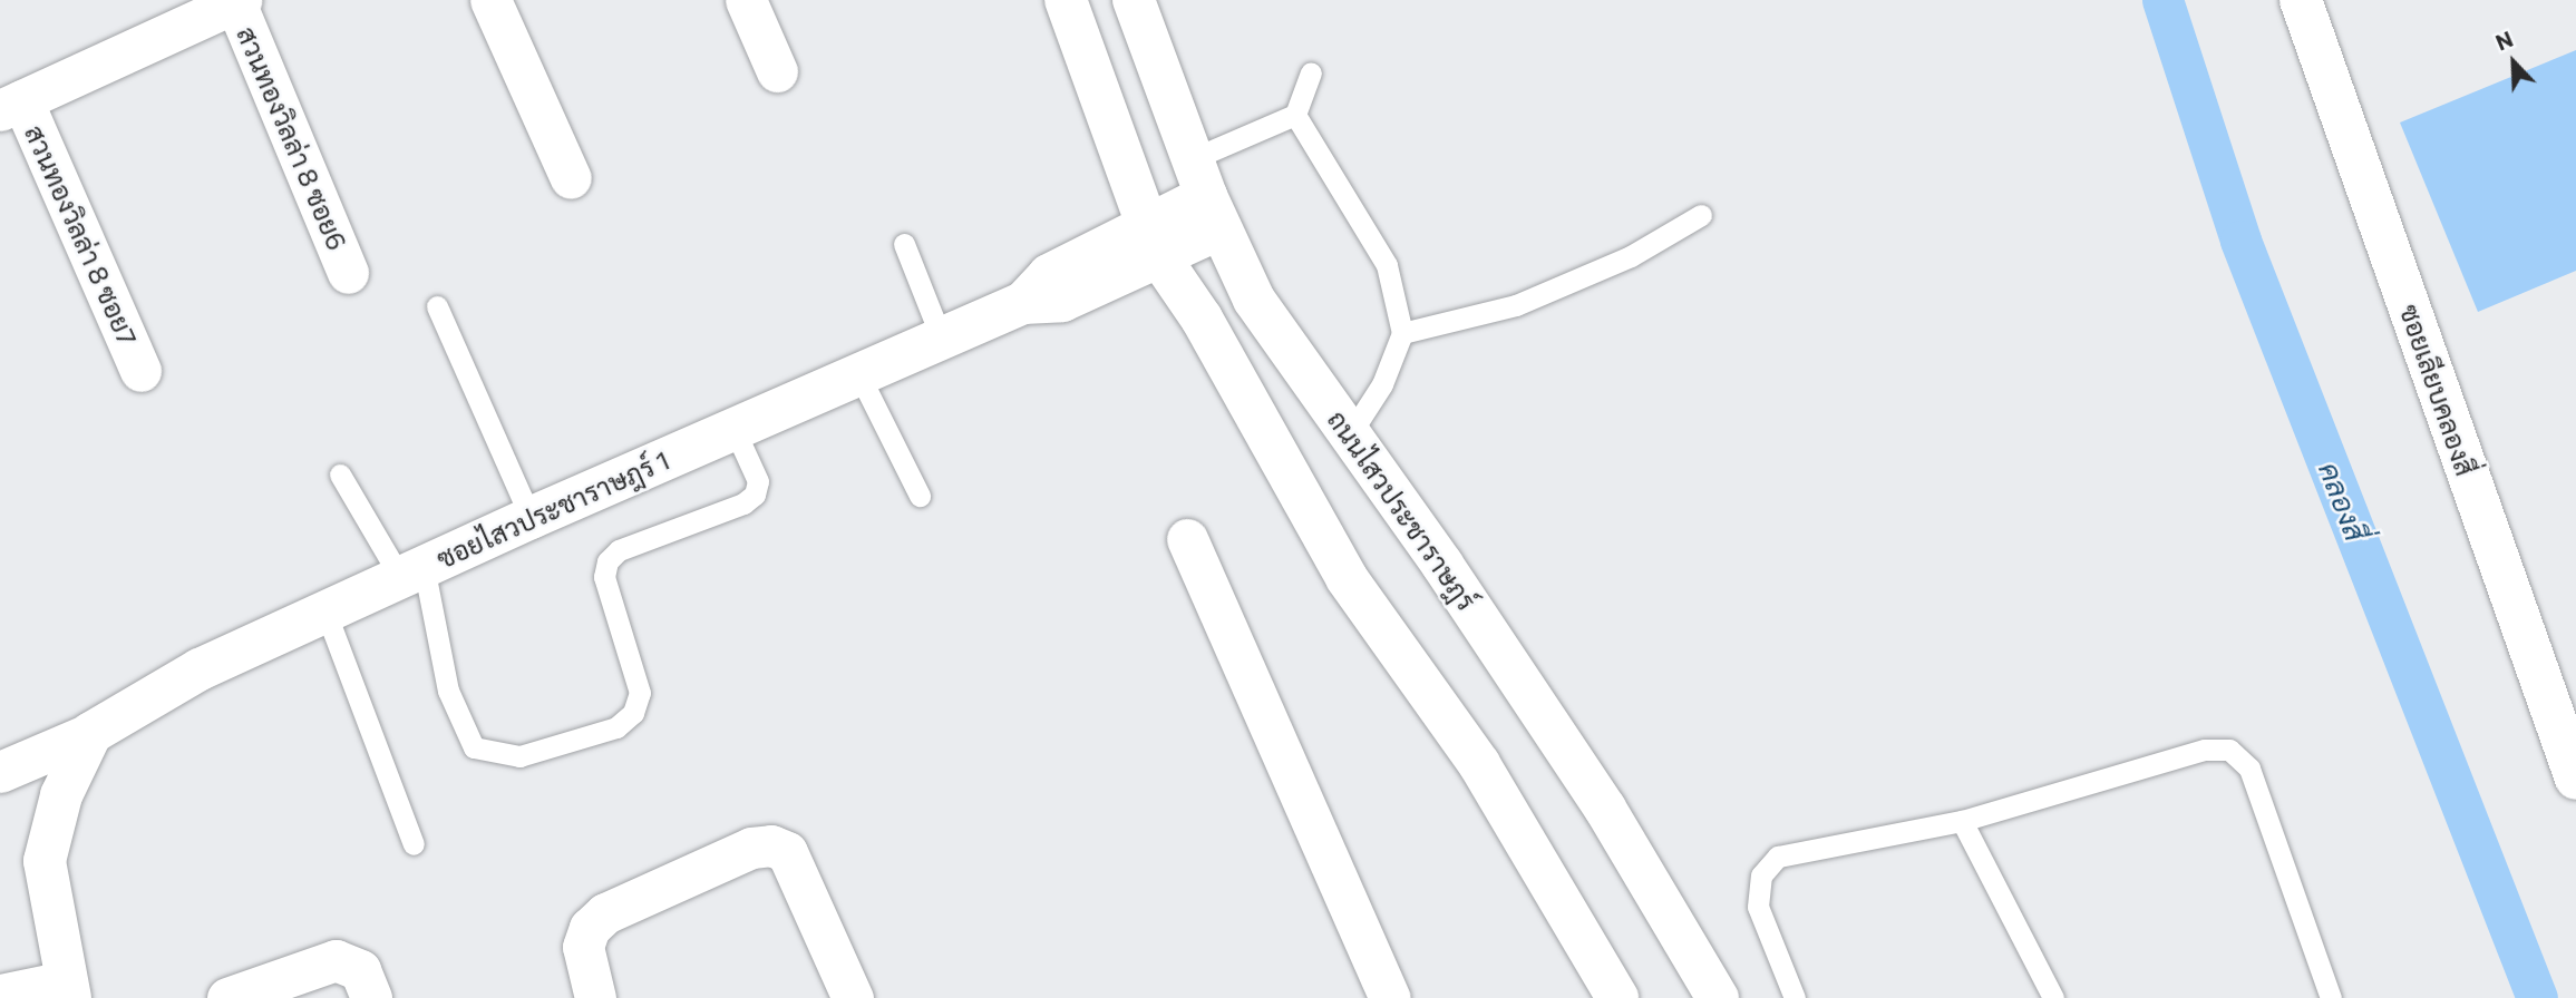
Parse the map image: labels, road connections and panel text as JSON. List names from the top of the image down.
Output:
{
  "streets": {
    "street": [
      "สวนทองวิลล่า 8 ซอย6",
      "สวนทองวิลล่า 8 ซอย7",
      "ซอยเลียบคลองสี่",
      "ซอยไสวประชาราษฎร์ 1",
      "ถนนไสวประชาราษฎร์"
    ]
  },
  "water": ["คลองสี่"],
  "north": "top left"
}
